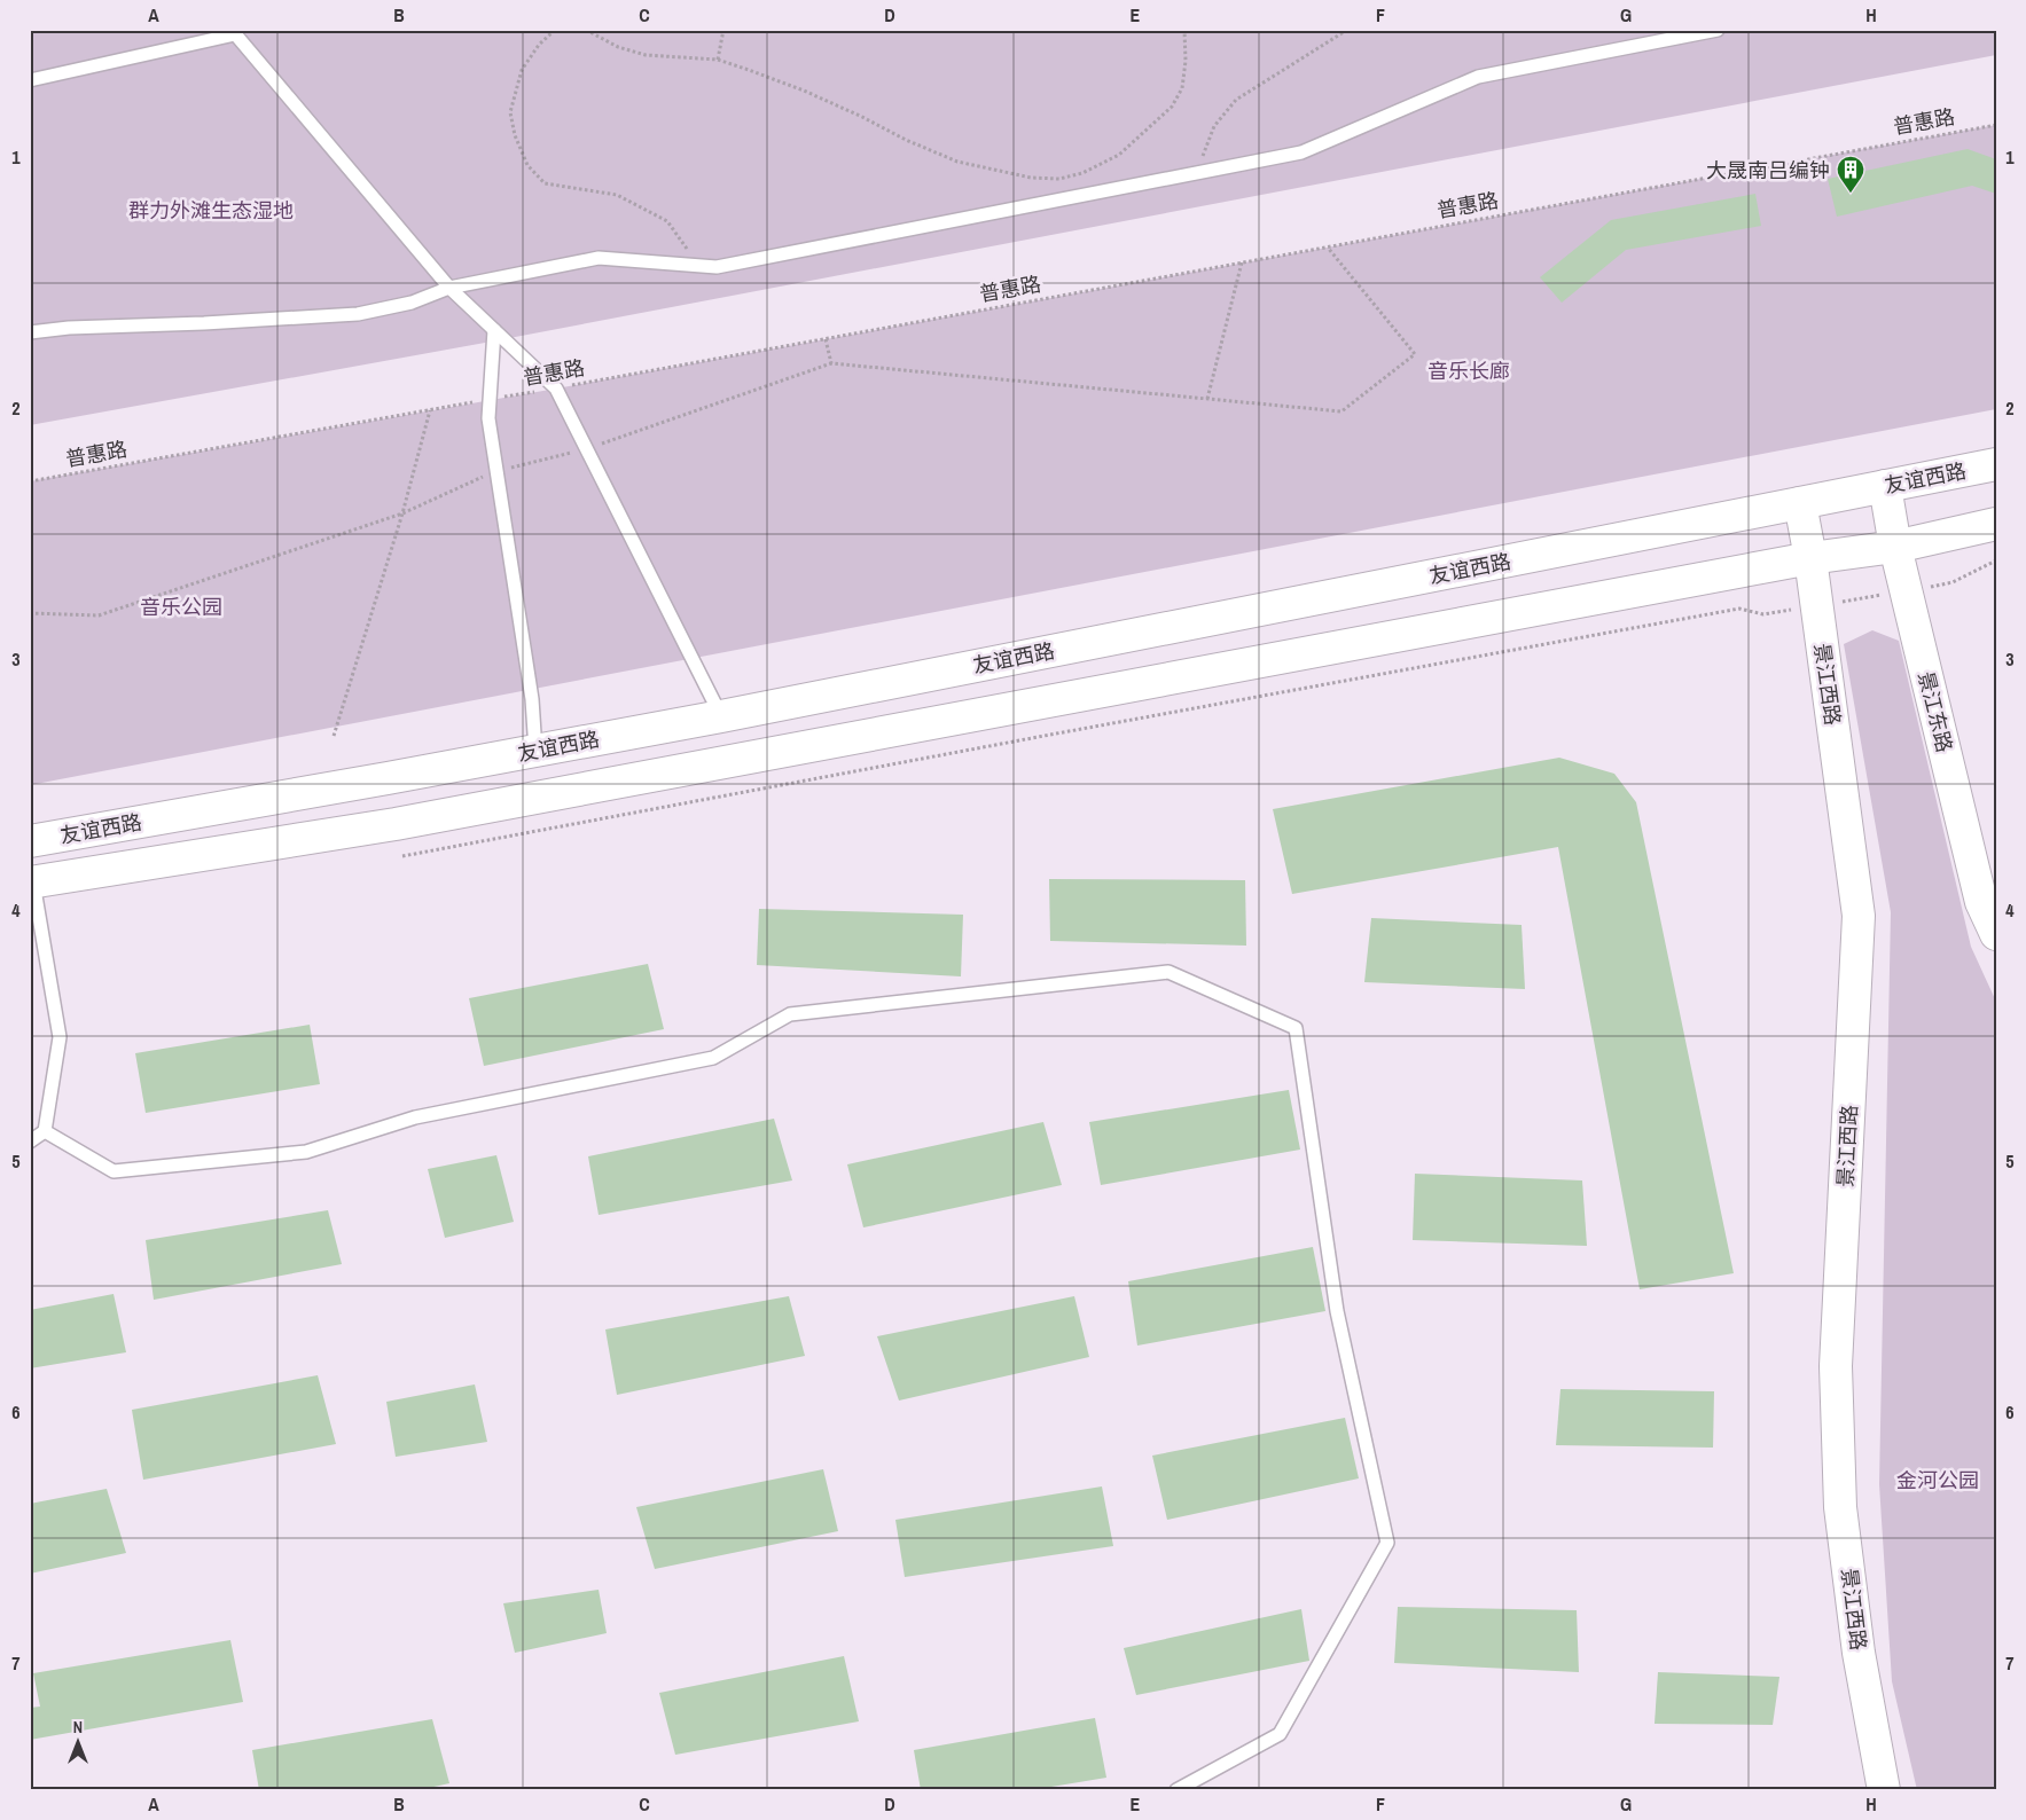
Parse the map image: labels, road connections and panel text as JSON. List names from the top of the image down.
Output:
{
  "streets": {
    "main road": ["友谊西路", "景江西路", "景江东路"],
    "path": ["普惠路"]
  },
  "crossings": [
    ["友谊西路", "景江西路"],
    ["友谊西路", "景江东路"]
  ],
  "parks": [
    "群力外滩生态湿地",
    "音乐长廊",
    "音乐公园",
    "金河公园"
  ],
  "places": {
    "building": ["大晟南吕编钟"]
  },
  "north": "top",
  "grid": {
    "columns": [
      "A",
      "B",
      "C",
      "D",
      "E",
      "F",
      "G",
      "H"
    ],
    "rows": [
      "1",
      "2",
      "3",
      "4",
      "5",
      "6",
      "7"
    ]
  }
}
